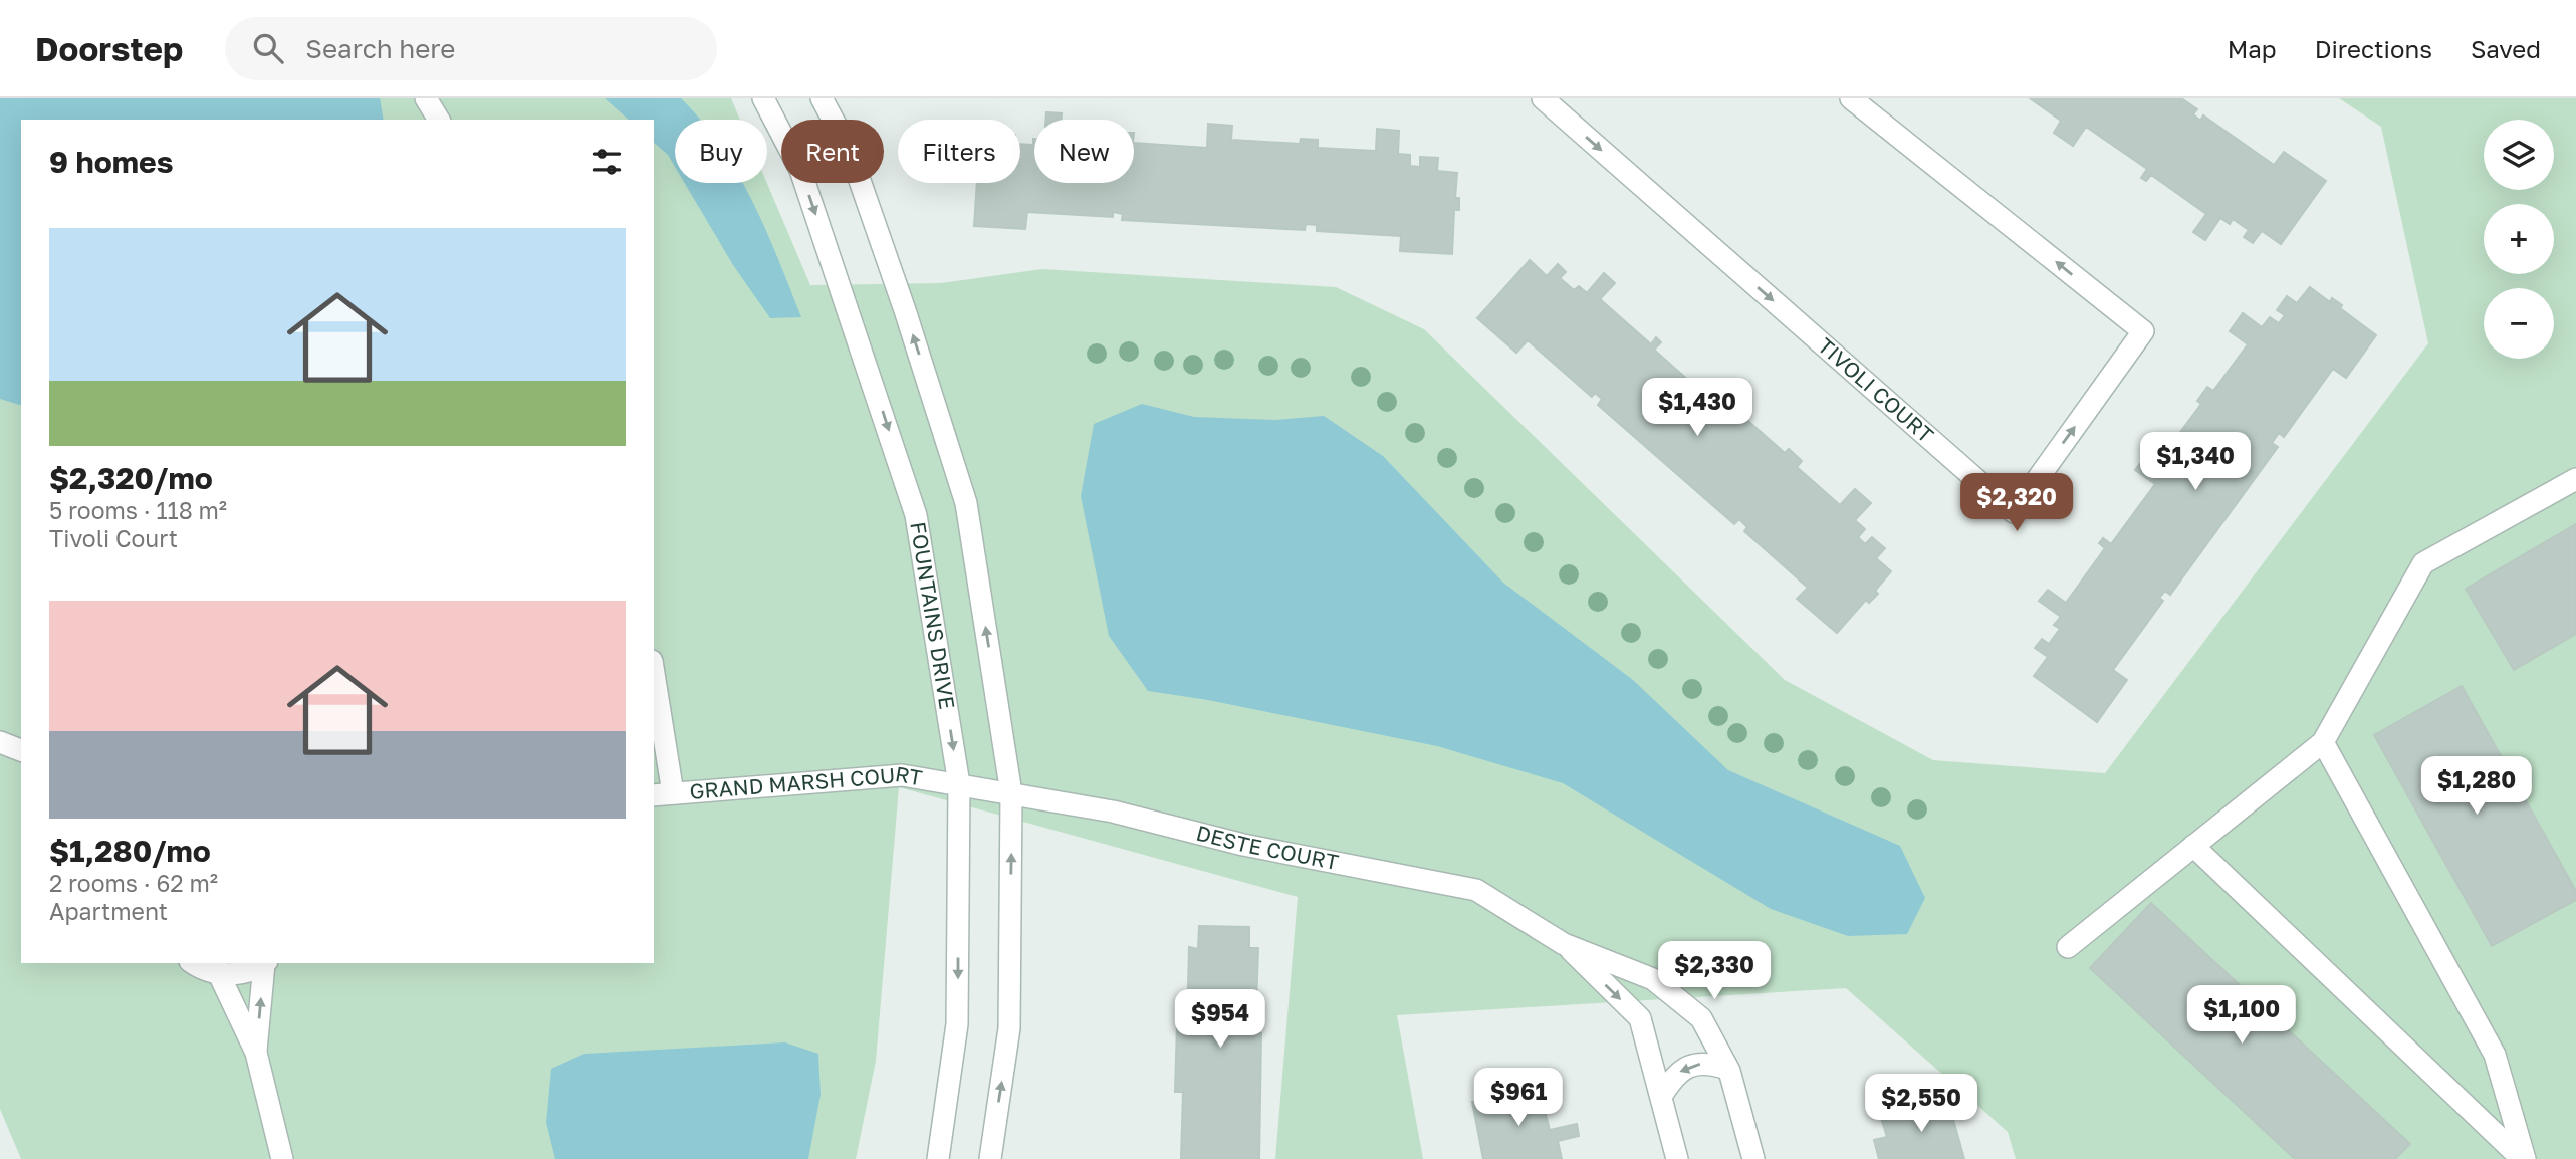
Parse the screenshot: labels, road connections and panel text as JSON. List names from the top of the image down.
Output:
{
  "streets": {
    "street": [
      "TIVOLI COURT",
      "FOUNTAINS DRIVE",
      "GRAND MARSH COURT",
      "DESTE COURT"
    ]
  },
  "crossings": [
    ["FOUNTAINS DRIVE", "GRAND MARSH COURT"],
    ["FOUNTAINS DRIVE", "DESTE COURT"],
    ["GRAND MARSH COURT", "DESTE COURT"]
  ],
  "page": {
    "header": "Doorstep",
    "search": "Search here",
    "nav": ["Map", "Directions", "Saved"],
    "map_buttons": ["+", "−"],
    "chip": [
      "Buy",
      "Rent",
      "Filters",
      "New"
    ],
    "heading": "9 homes",
    "list": [
      {
        "name": "$2,320/mo",
        "note": "5 rooms · 118 m² · Tivoli Court"
      },
      {
        "name": "$1,280/mo",
        "note": "2 rooms · 62 m² · Apartment"
      }
    ],
    "price": [
      "$1,430",
      "$1,340",
      "$2,320",
      "$1,280",
      "$2,330",
      "$1,100",
      "$954",
      "$961",
      "$2,550"
    ]
  }
}
